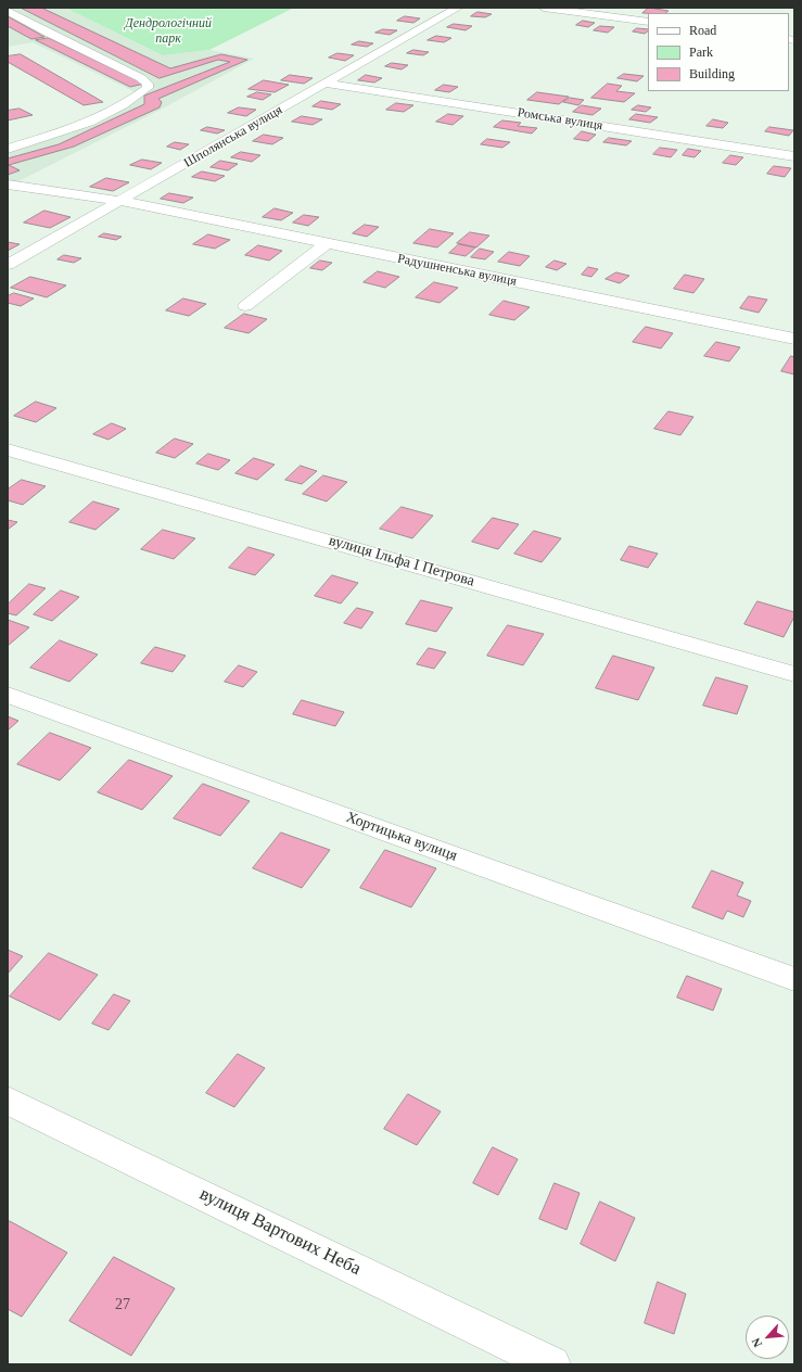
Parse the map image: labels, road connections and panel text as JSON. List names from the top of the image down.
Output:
{
  "streets": {
    "street": [
      "Ромська вулиця",
      "Шполянська вулиця",
      "Радушненська вулиця",
      "вулиця Ільфа І Петрова",
      "Хортицька вулиця",
      "вулиця Вартових Неба"
    ]
  },
  "crossings": [
    ["Ромська вулиця", "Шполянська вулиця"],
    ["Шполянська вулиця", "Радушненська вулиця"]
  ],
  "parks": ["Дендрологічний парк"],
  "house_numbers": ["27"],
  "legend": ["Road", "Park", "Building"],
  "north": "bottom left"
}
